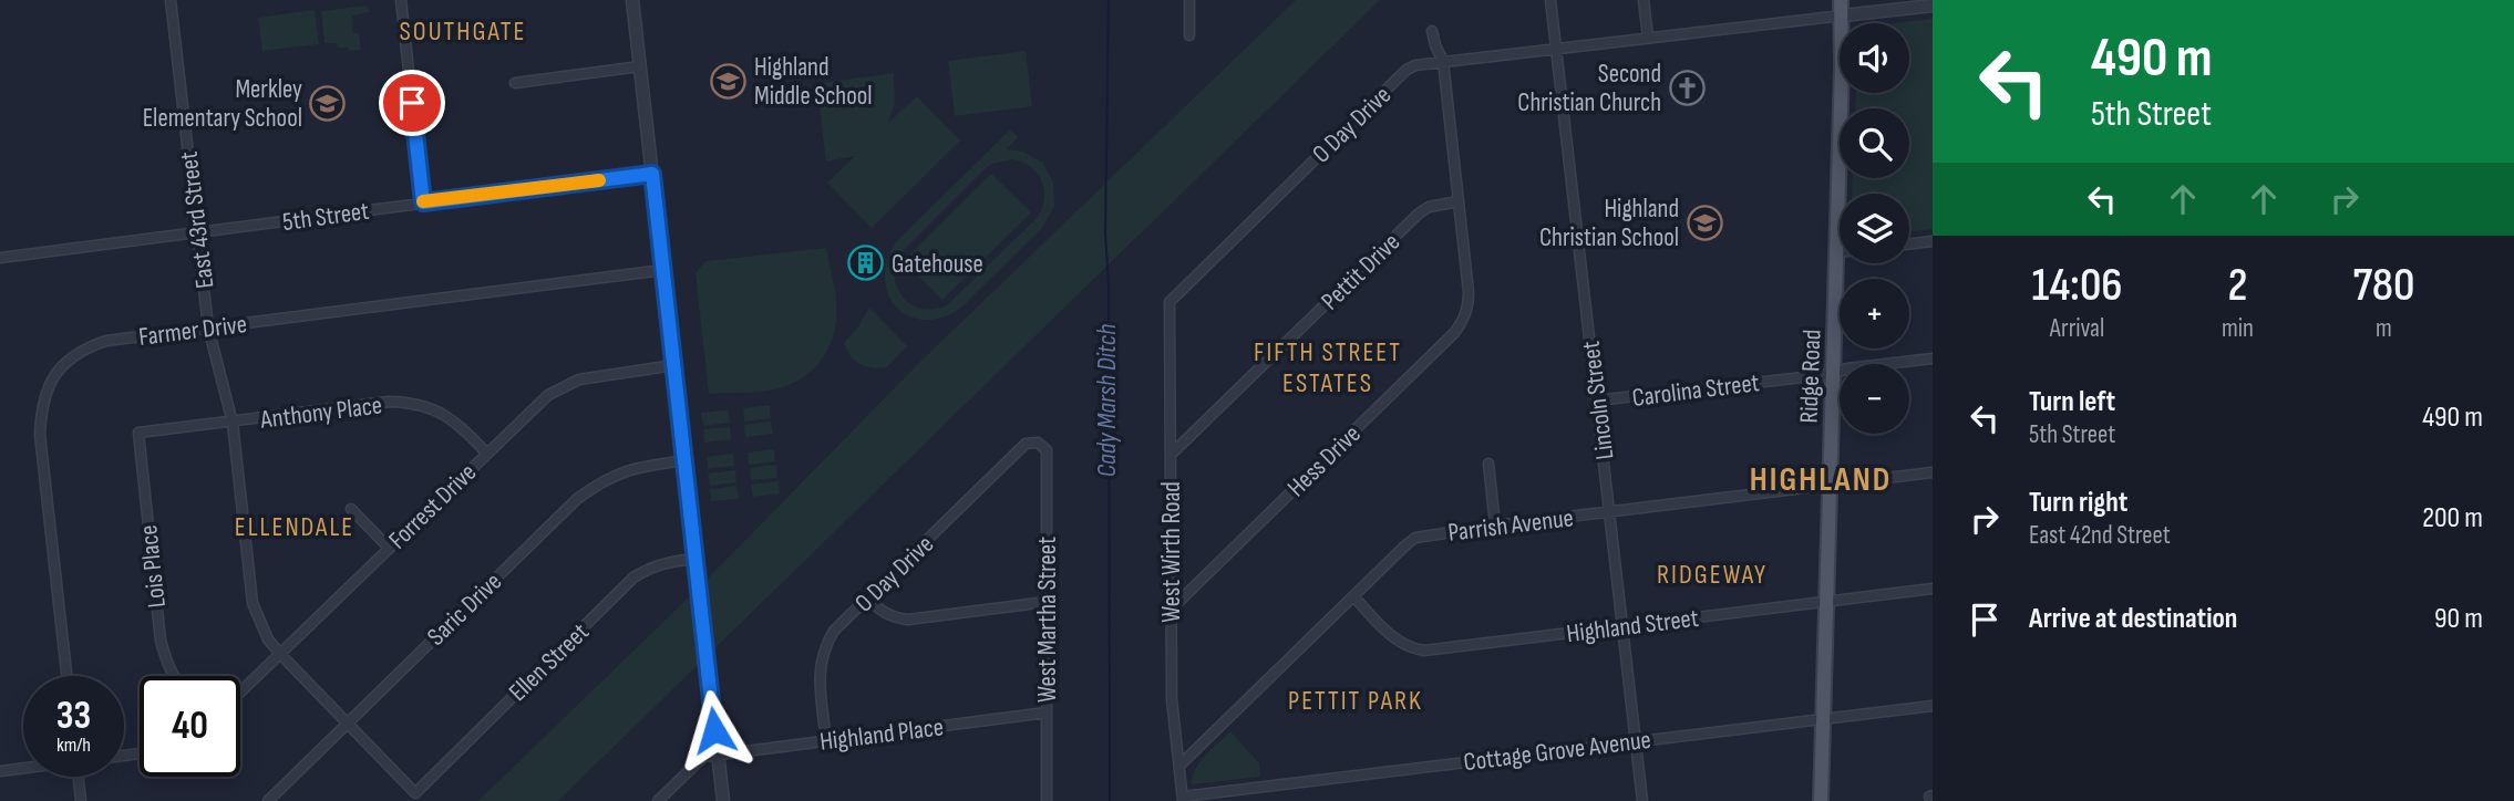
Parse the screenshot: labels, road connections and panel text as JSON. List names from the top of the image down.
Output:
{
  "streets": {
    "main road": ["Ridge Road"],
    "street": [
      "O Day Drive",
      "5th Street",
      "East 43rd Street",
      "Pettit Drive",
      "Farmer Drive",
      "Carolina Street",
      "Lincoln Street",
      "Anthony Place",
      "Hess Drive",
      "Forrest Drive",
      "Parrish Avenue",
      "West Wirth Road",
      "Lois Place",
      "Saric Drive",
      "West Martha Street",
      "Highland Street",
      "Ellen Street",
      "Highland Place",
      "Cottage Grove Avenue"
    ]
  },
  "crossings": [
    ["O Day Drive", "Ridge Road"],
    ["O Day Drive", "Lincoln Street"],
    ["O Day Drive", "Hess Drive"],
    ["O Day Drive", "West Wirth Road"],
    ["O Day Drive", "West Martha Street"],
    ["O Day Drive", "Highland Place"],
    ["5th Street", "East 43rd Street"],
    ["East 43rd Street", "Farmer Drive"],
    ["East 43rd Street", "Anthony Place"],
    ["East 43rd Street", "Forrest Drive"],
    ["East 43rd Street", "Saric Drive"],
    ["East 43rd Street", "Ellen Street"],
    ["Pettit Drive", "Hess Drive"],
    ["Pettit Drive", "West Wirth Road"],
    ["Ridge Road", "Carolina Street"],
    ["Ridge Road", "Parrish Avenue"],
    ["Ridge Road", "Highland Street"],
    ["Ridge Road", "Cottage Grove Avenue"],
    ["Carolina Street", "Lincoln Street"],
    ["Lincoln Street", "Parrish Avenue"],
    ["Lincoln Street", "Highland Street"],
    ["Lincoln Street", "Cottage Grove Avenue"],
    ["Anthony Place", "Forrest Drive"],
    ["Anthony Place", "Lois Place"],
    ["Hess Drive", "West Wirth Road"],
    ["Parrish Avenue", "West Wirth Road"],
    ["Parrish Avenue", "Highland Street"],
    ["West Wirth Road", "Cottage Grove Avenue"],
    ["West Martha Street", "Highland Place"]
  ],
  "districts": [
    "SOUTHGATE",
    "FIFTH STREET ESTATES",
    "HIGHLAND",
    "ELLENDALE",
    "RIDGEWAY",
    "PETTIT PARK"
  ],
  "water": ["Cady Marsh Ditch"],
  "places": {
    "school or university": ["Highland Middle School", "Merkley Elementary School", "Highland Christian School"],
    "church": ["Second Christian Church"],
    "building": ["Gatehouse"]
  },
  "page": {
    "turn": ["490 m", "5th Street"],
    "map_buttons": ["+", "−"],
    "eta": [
      "14:06",
      "Arrival",
      "2",
      "min",
      "780",
      "m"
    ],
    "list": [
      {
        "name": "Turn left",
        "note": "5th Street",
        "value": "490 m"
      },
      {
        "name": "Turn right",
        "note": "East 42nd Street",
        "value": "200 m"
      },
      {
        "name": "Arrive at destination",
        "value": "90 m"
      }
    ],
    "speed": "33 km/h",
    "limit": "40"
  }
}
